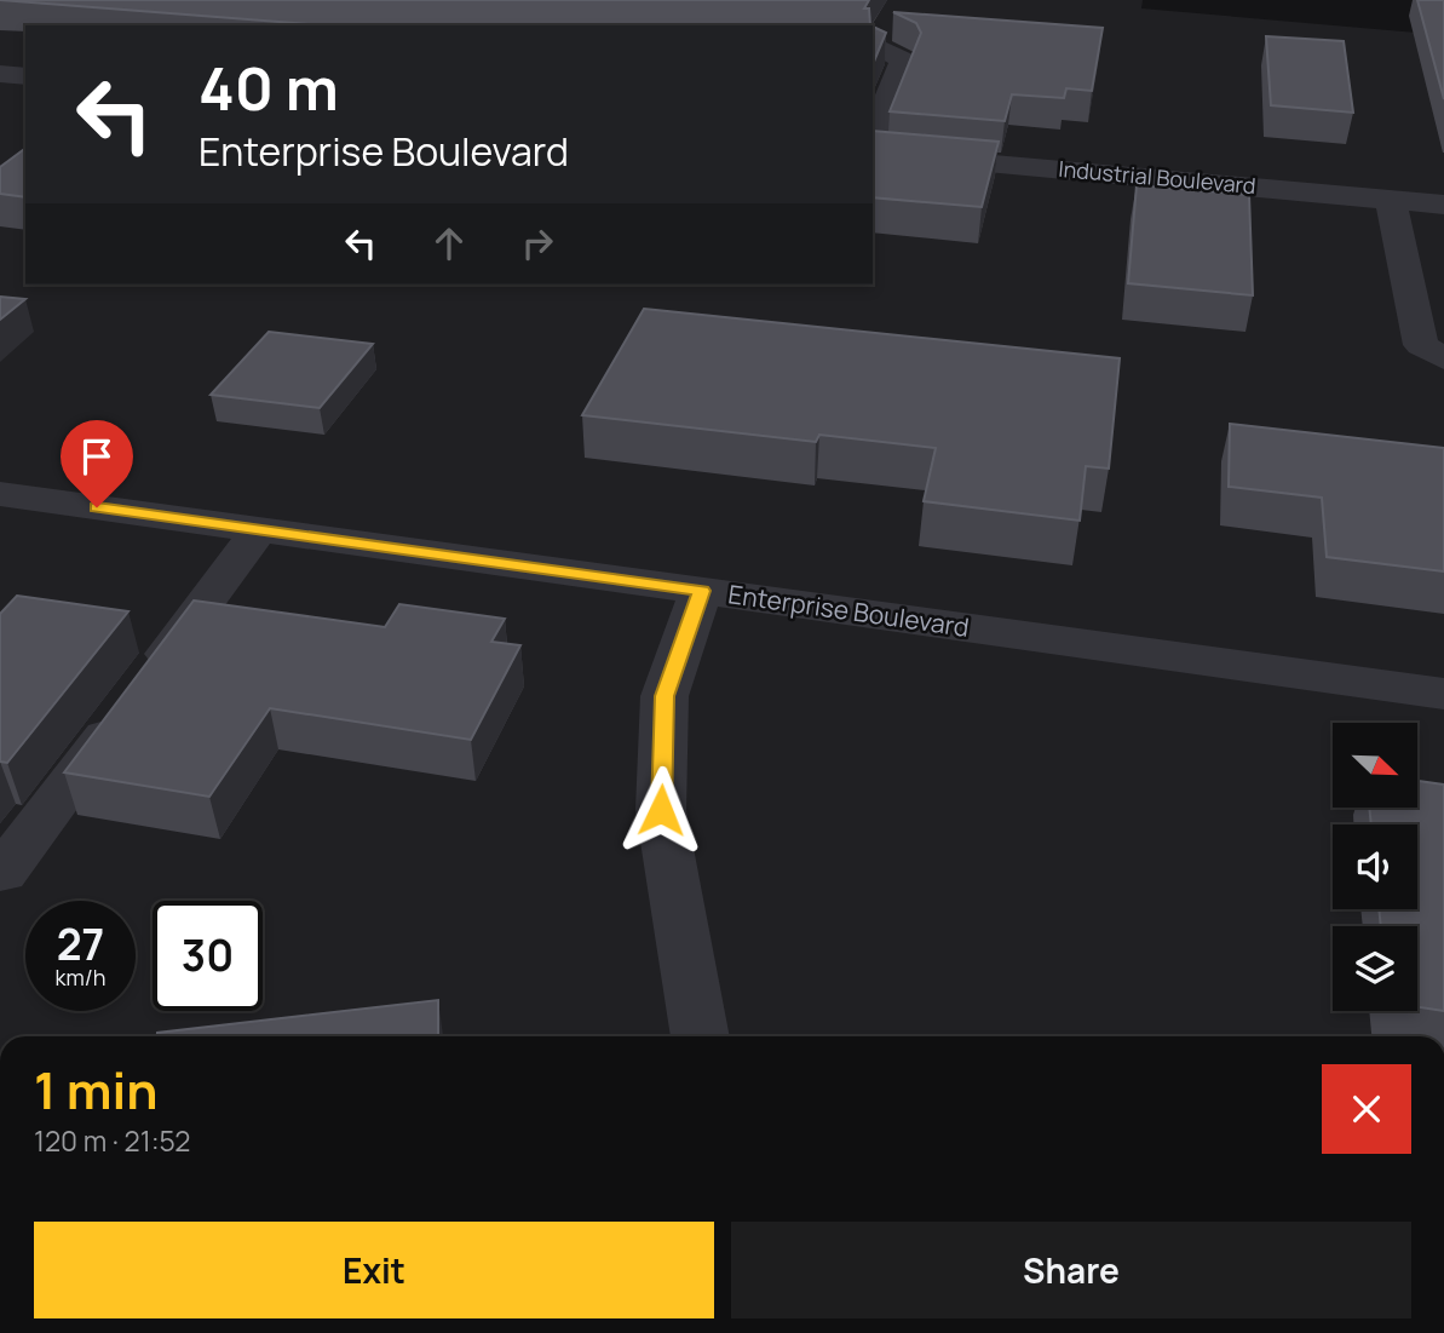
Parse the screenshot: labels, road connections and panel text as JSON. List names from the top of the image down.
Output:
{
  "streets": {
    "street": ["Industrial Boulevard", "Enterprise Boulevard"]
  },
  "north": "bottom right",
  "page": {
    "turn": ["40 m", "Enterprise Boulevard"],
    "speed": "27 km/h",
    "limit": "30",
    "heading": ["1 min", "120 m · 21:52"],
    "buttons": ["Exit", "Share"]
  }
}
